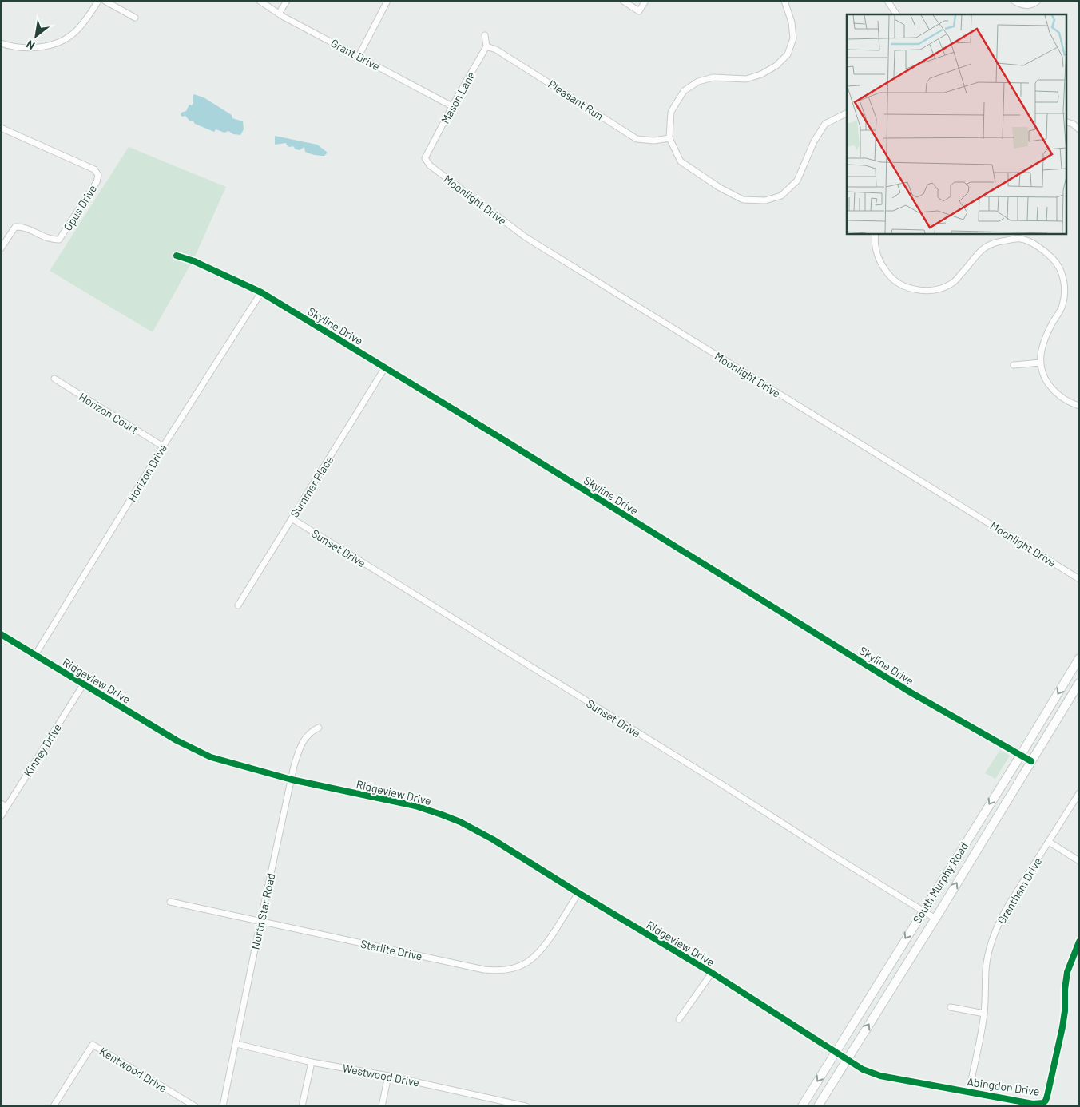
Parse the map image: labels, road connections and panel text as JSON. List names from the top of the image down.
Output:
{
  "streets": {
    "main road": ["South Murphy Road"],
    "street": [
      "Grant Drive",
      "Mason Lane",
      "Pleasant Run",
      "Moonlight Drive",
      "Opus Drive",
      "Skyline Drive",
      "Horizon Court",
      "Horizon Drive",
      "Summer Place",
      "Sunset Drive",
      "Ridgeview Drive",
      "Kinney Drive",
      "Grantham Drive",
      "North Star Road",
      "Starlite Drive",
      "Kentwood Drive",
      "Westwood Drive",
      "Abingdon Drive"
    ]
  },
  "crossings": [
    ["Grant Drive", "Mason Lane"],
    ["Mason Lane", "Pleasant Run"],
    ["Mason Lane", "Moonlight Drive"],
    ["Skyline Drive", "Horizon Drive"],
    ["Skyline Drive", "Summer Place"],
    ["Skyline Drive", "South Murphy Road"],
    ["Horizon Court", "Horizon Drive"],
    ["Horizon Drive", "Ridgeview Drive"],
    ["Summer Place", "Sunset Drive"],
    ["Sunset Drive", "South Murphy Road"],
    ["Ridgeview Drive", "Kinney Drive"],
    ["Ridgeview Drive", "South Murphy Road"],
    ["Ridgeview Drive", "North Star Road"],
    ["Ridgeview Drive", "Starlite Drive"],
    ["Ridgeview Drive", "Abingdon Drive"],
    ["South Murphy Road", "Abingdon Drive"],
    ["Grantham Drive", "Abingdon Drive"],
    ["North Star Road", "Starlite Drive"],
    ["North Star Road", "Westwood Drive"]
  ],
  "north": "bottom left"
}
